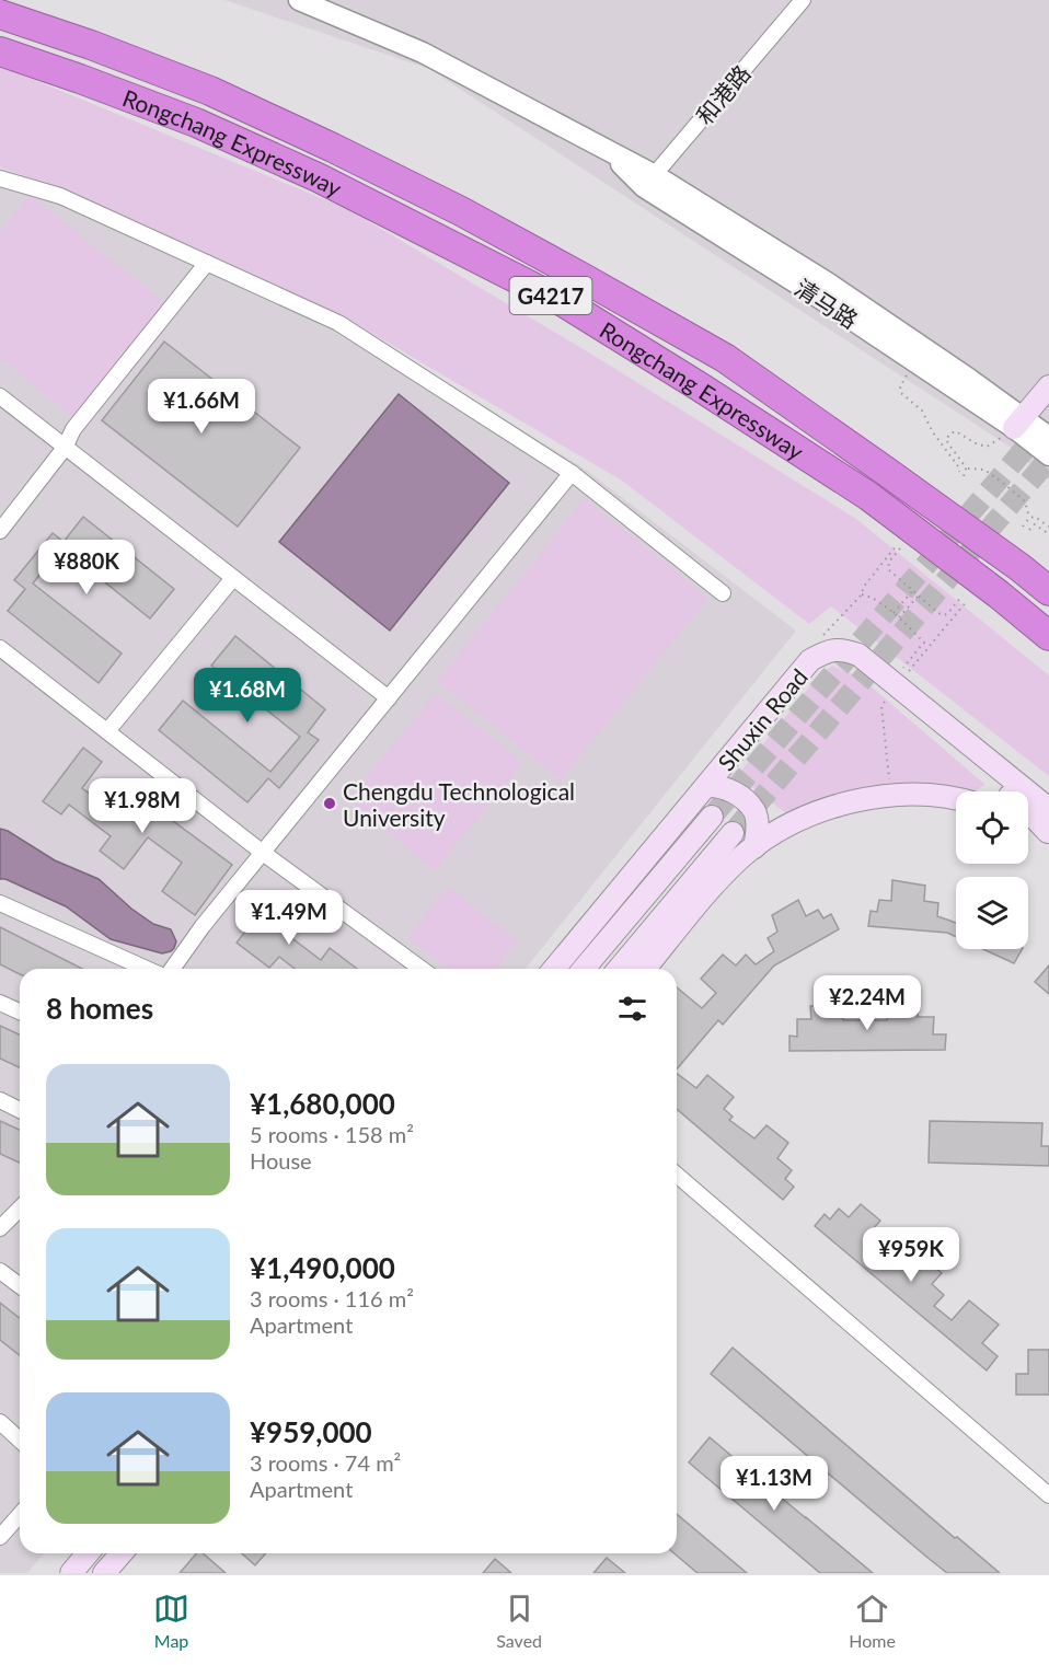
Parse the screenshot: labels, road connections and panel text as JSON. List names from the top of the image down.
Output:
{
  "streets": {
    "highway": ["Rongchang Expressway", "G4217"],
    "main road": ["Shuxin Road"],
    "street": ["和港路", "清马路"]
  },
  "crossings": [
    ["和港路", "清马路"]
  ],
  "places": ["Chengdu Technological University"],
  "page": {
    "price": [
      "¥1.66M",
      "¥880K",
      "¥1.68M",
      "¥1.98M",
      "¥1.49M",
      "¥2.24M",
      "¥959K",
      "¥1.13M"
    ],
    "heading": "8 homes",
    "list": [
      {
        "name": "¥1,680,000",
        "note": "5 rooms · 158 m² · House"
      },
      {
        "name": "¥1,490,000",
        "note": "3 rooms · 116 m² · Apartment"
      },
      {
        "name": "¥959,000",
        "note": "3 rooms · 74 m² · Apartment"
      }
    ],
    "tabs": ["Map", "Saved", "Home"]
  }
}
